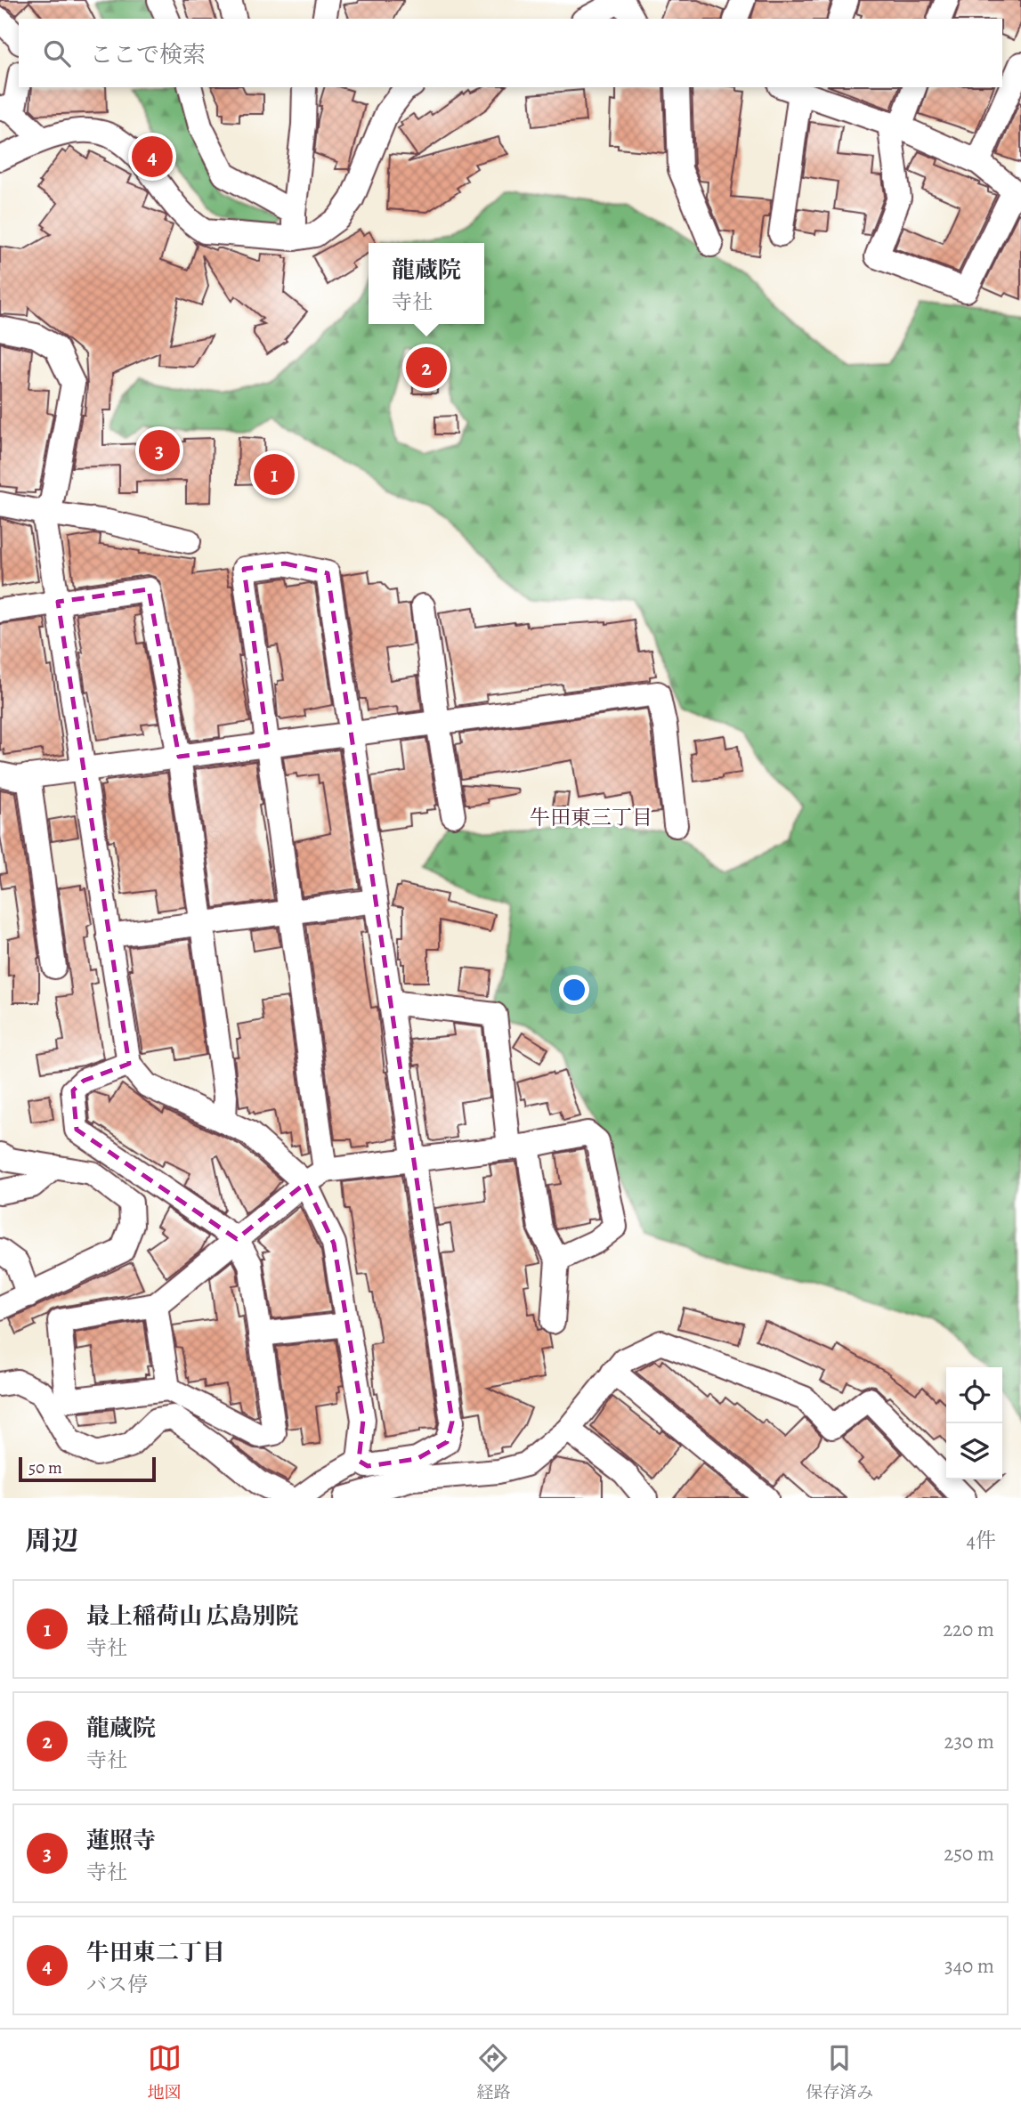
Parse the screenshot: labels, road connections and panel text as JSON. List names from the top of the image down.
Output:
{
  "districts": ["牛田東三丁目"],
  "scale_bar": "50 m",
  "page": {
    "search": "ここで検索",
    "pins": [
      "4",
      "2",
      "3",
      "1"
    ],
    "popup": ["龍蔵院", "寺社"],
    "scale": "50 m",
    "heading": ["周辺", "4件"],
    "list": [
      {
        "mark": "1",
        "name": "最上稲荷山 広島別院",
        "note": "寺社",
        "value": "220 m"
      },
      {
        "mark": "2",
        "name": "龍蔵院",
        "note": "寺社",
        "value": "230 m"
      },
      {
        "mark": "3",
        "name": "蓮照寺",
        "note": "寺社",
        "value": "250 m"
      },
      {
        "mark": "4",
        "name": "牛田東二丁目",
        "note": "バス停",
        "value": "340 m"
      }
    ],
    "nav": ["地図", "経路", "保存済み"]
  }
}
